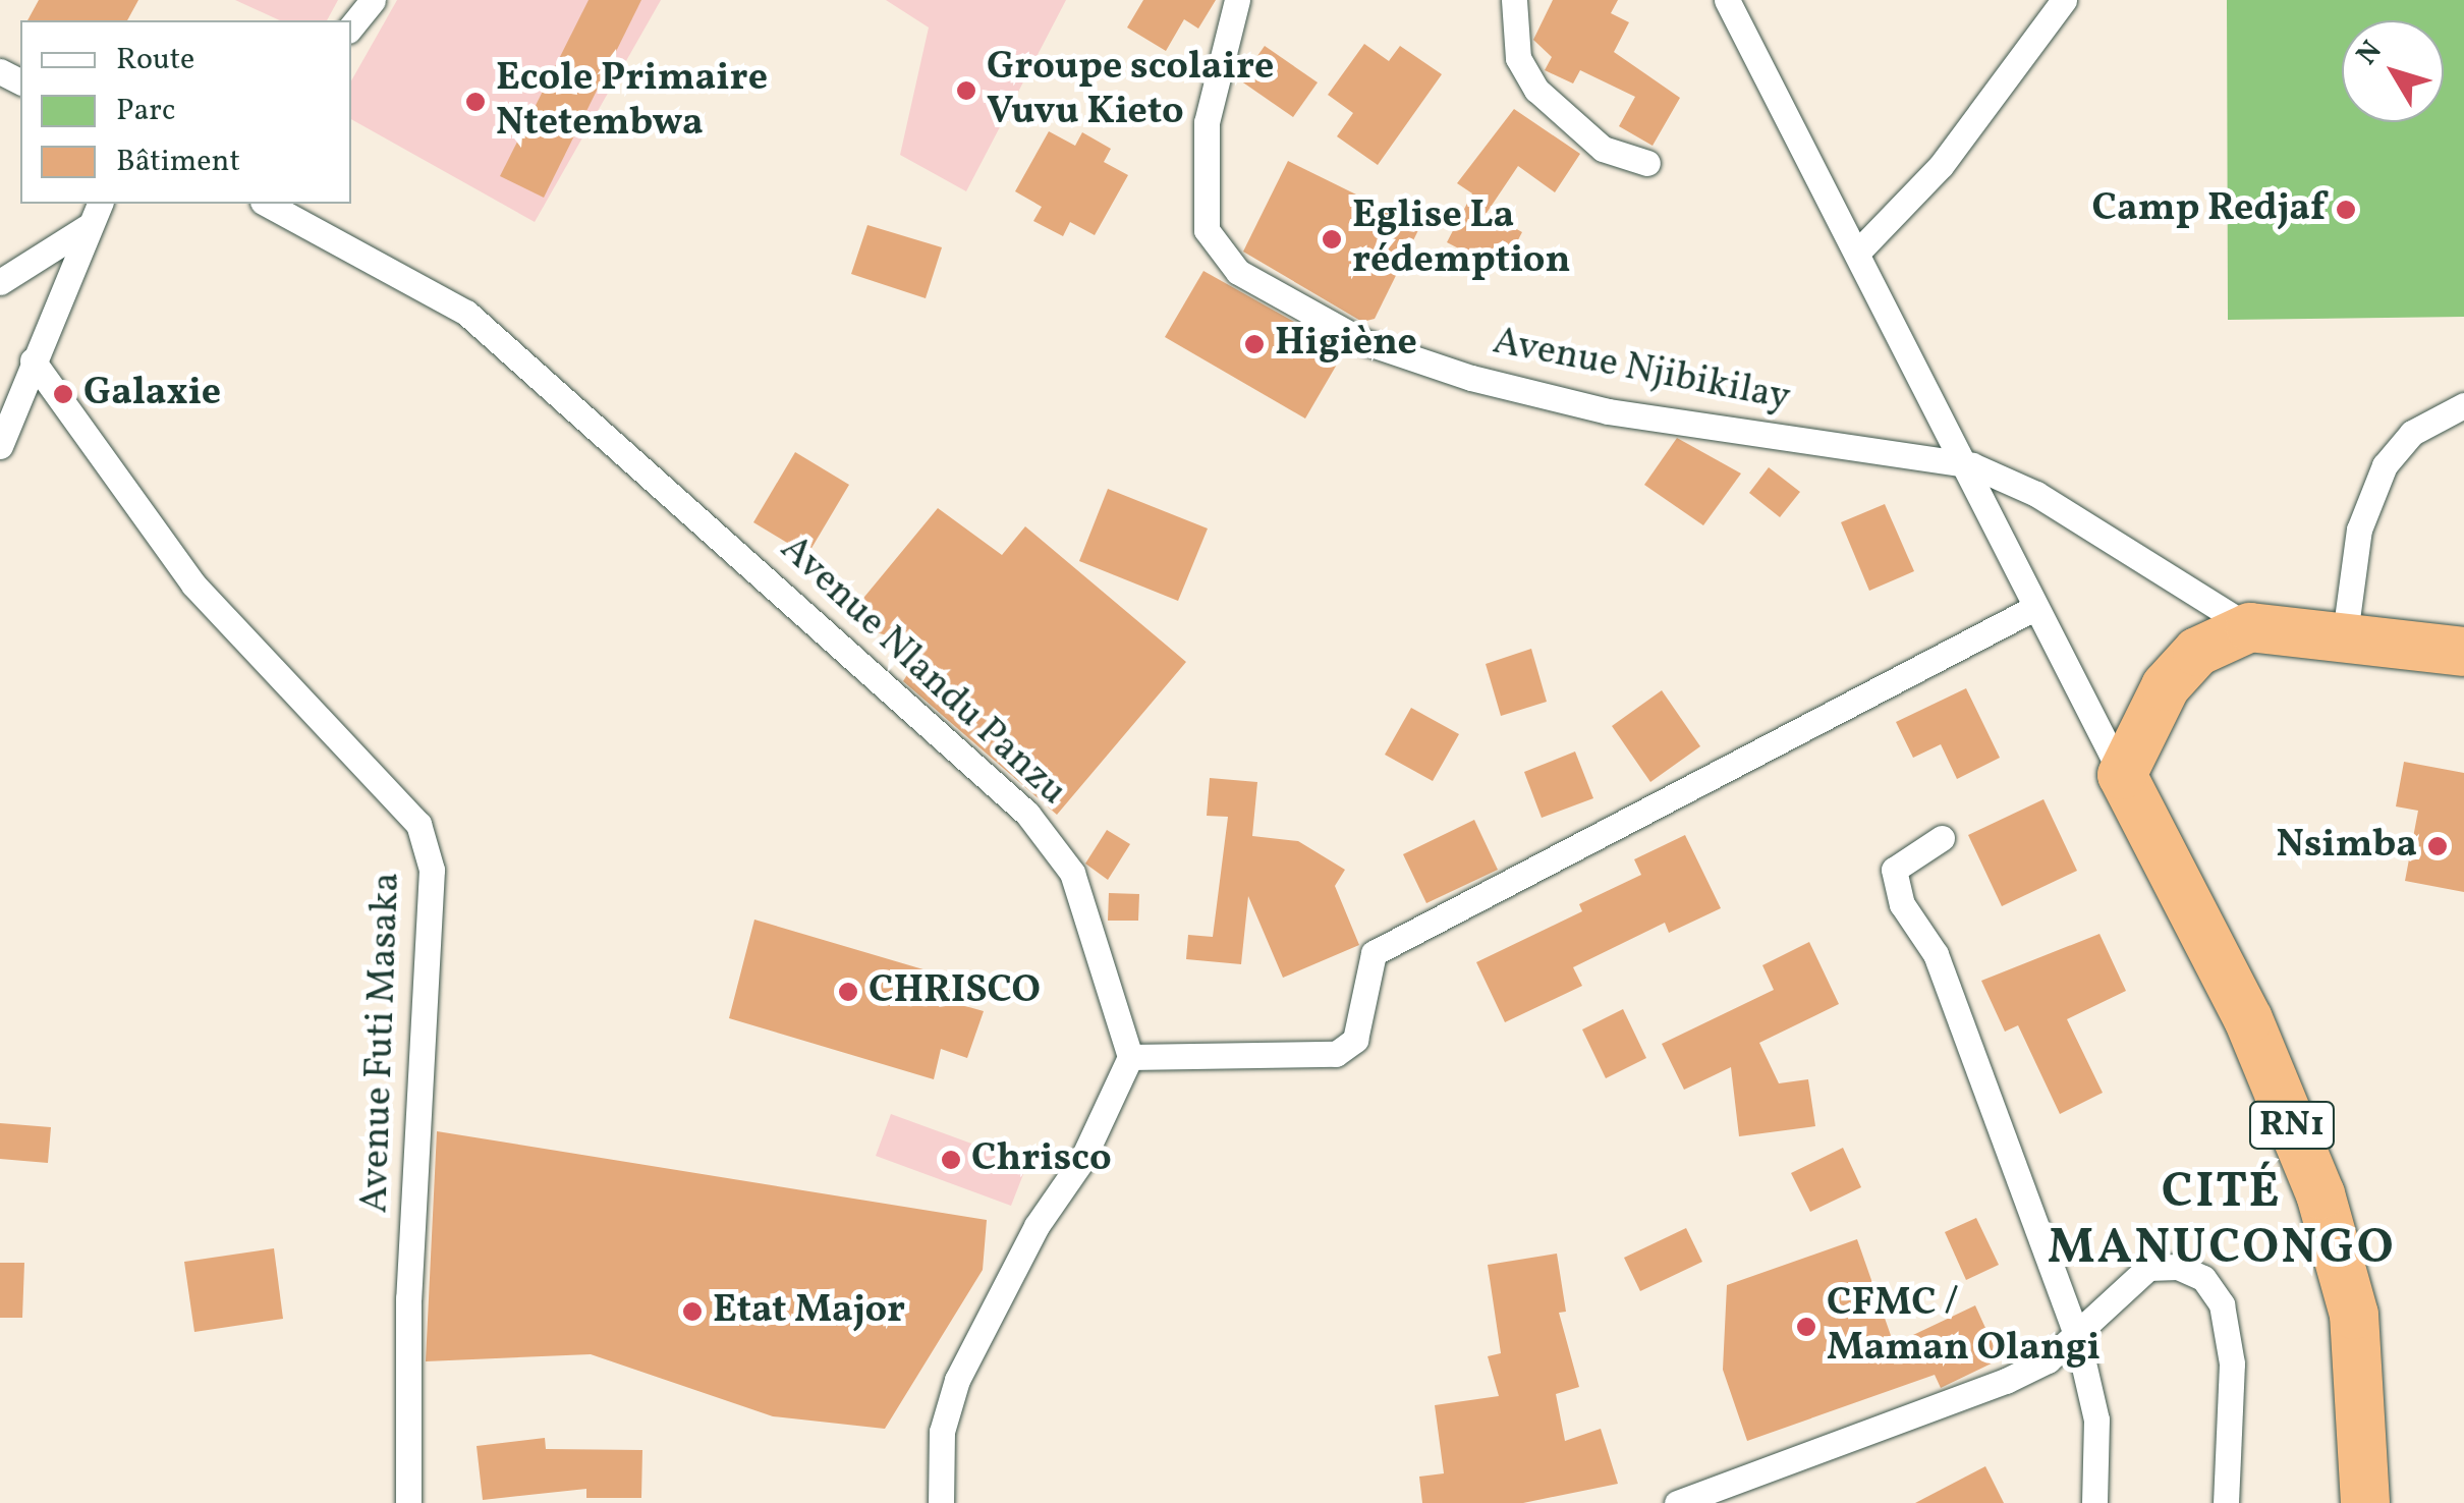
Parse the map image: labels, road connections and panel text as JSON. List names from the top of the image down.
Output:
{
  "streets": {
    "highway": ["RN1"],
    "street": ["Avenue Njibikilay", "Avenue Nlandu Panzu", "Avenue Futi Masaka"]
  },
  "districts": ["CITÉ MANUCONGO"],
  "places": [
    "Groupe scolaire Vuvu Kieto",
    "Ecole Primaire Ntetembwa",
    "Camp Redjaf",
    "Eglise La rédemption",
    "Higiène",
    "Galaxie",
    "Nsimba",
    "CHRISCO",
    "Chrisco",
    "Etat Major",
    "CFMC / Maman Olangi"
  ],
  "legend": ["Route", "Parc", "Bâtiment"],
  "north": "top left"
}
